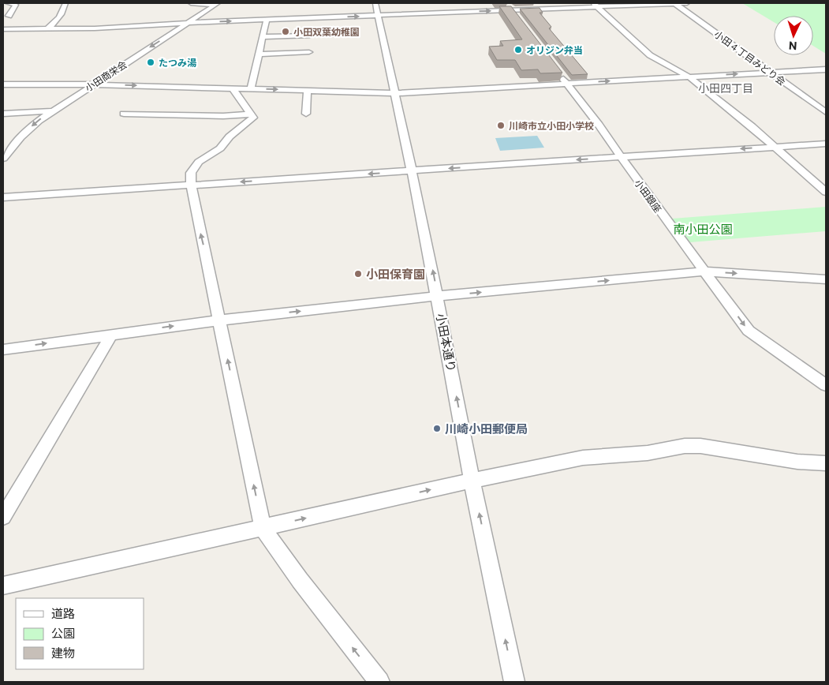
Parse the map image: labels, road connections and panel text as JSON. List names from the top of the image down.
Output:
{
  "streets": {
    "street": [
      "小田 4 丁目みどり会",
      "小田商栄会",
      "小田銀座",
      "小田本通り"
    ]
  },
  "one_way": ["小田商栄会", "小田銀座", "小田本通り"],
  "districts": ["小田四丁目"],
  "parks": ["南小田公園"],
  "places": [
    "小田双葉幼稚園",
    "オリジン弁当",
    "たつみ湯",
    "川崎市立小田小学校",
    "小田保育園",
    "川崎小田郵便局"
  ],
  "legend": ["道路", "公園", "建物"],
  "north": "bottom"
}
